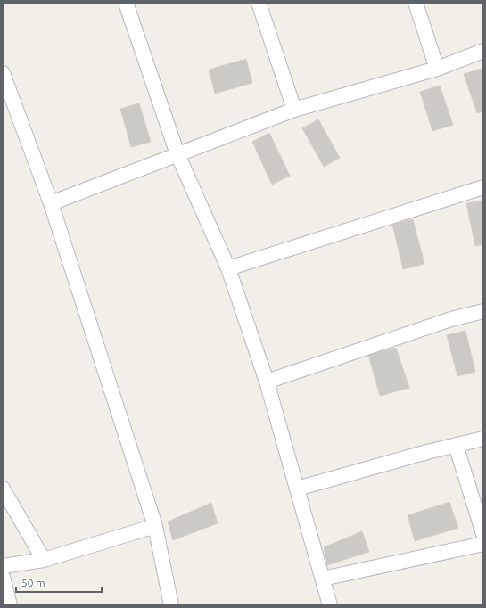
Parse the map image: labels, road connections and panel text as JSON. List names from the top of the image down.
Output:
{
  "scale_bar": "50 m"
}
